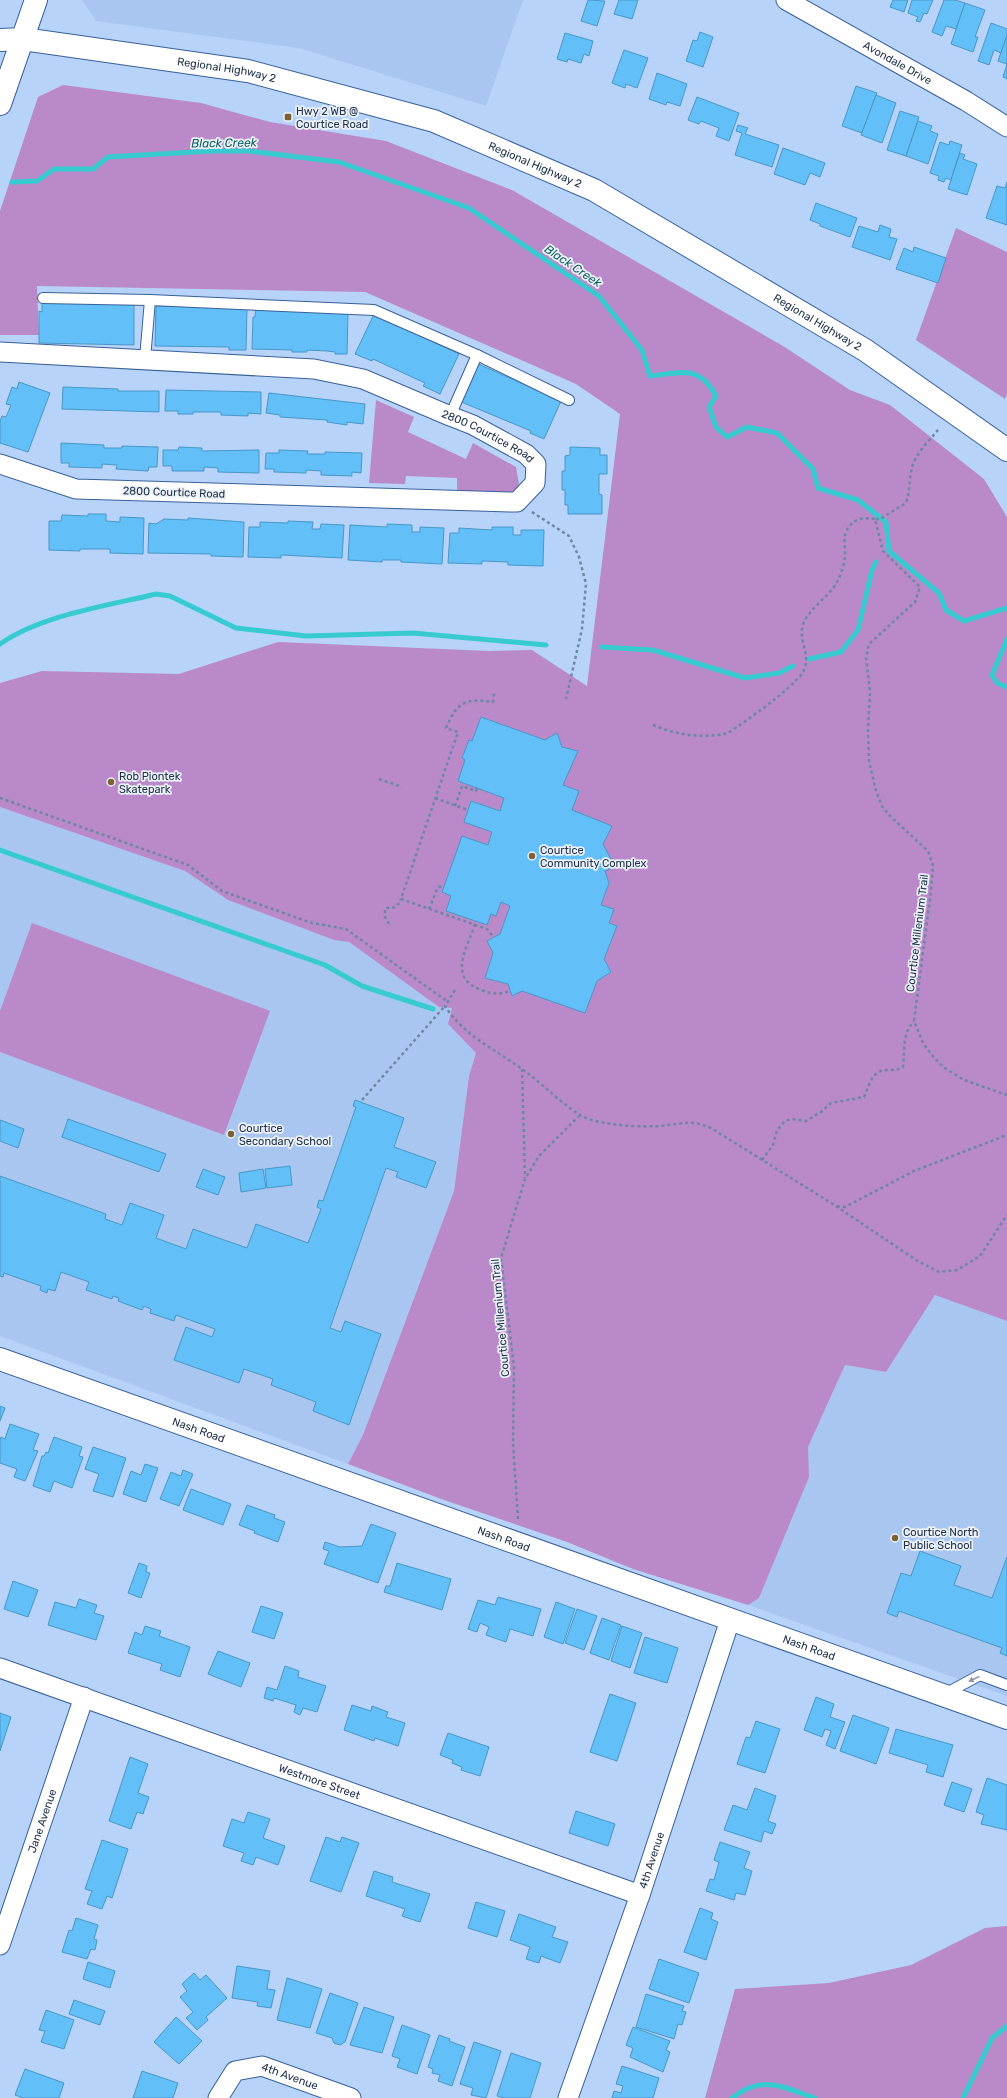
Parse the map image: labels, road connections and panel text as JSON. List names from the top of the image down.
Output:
{
  "streets": {
    "main road": ["Regional Highway 2", "Nash Road"],
    "street": [
      "Avondale Drive",
      "2800 Courtice Road",
      "Westmore Street",
      "Jane Avenue",
      "4th Avenue"
    ],
    "path": ["Courtice Millenium Trail"]
  },
  "crossings": [
    ["Nash Road", "4th Avenue"],
    ["Westmore Street", "Jane Avenue"],
    ["Westmore Street", "4th Avenue"]
  ],
  "water": ["Black Creek"],
  "places": {
    "transit": ["Hwy 2 WB @ Courtice Road"],
    "other": [
      "Rob Piontek Skatepark",
      "Courtice Community Complex",
      "Courtice Secondary School",
      "Courtice North Public School"
    ]
  }
}
